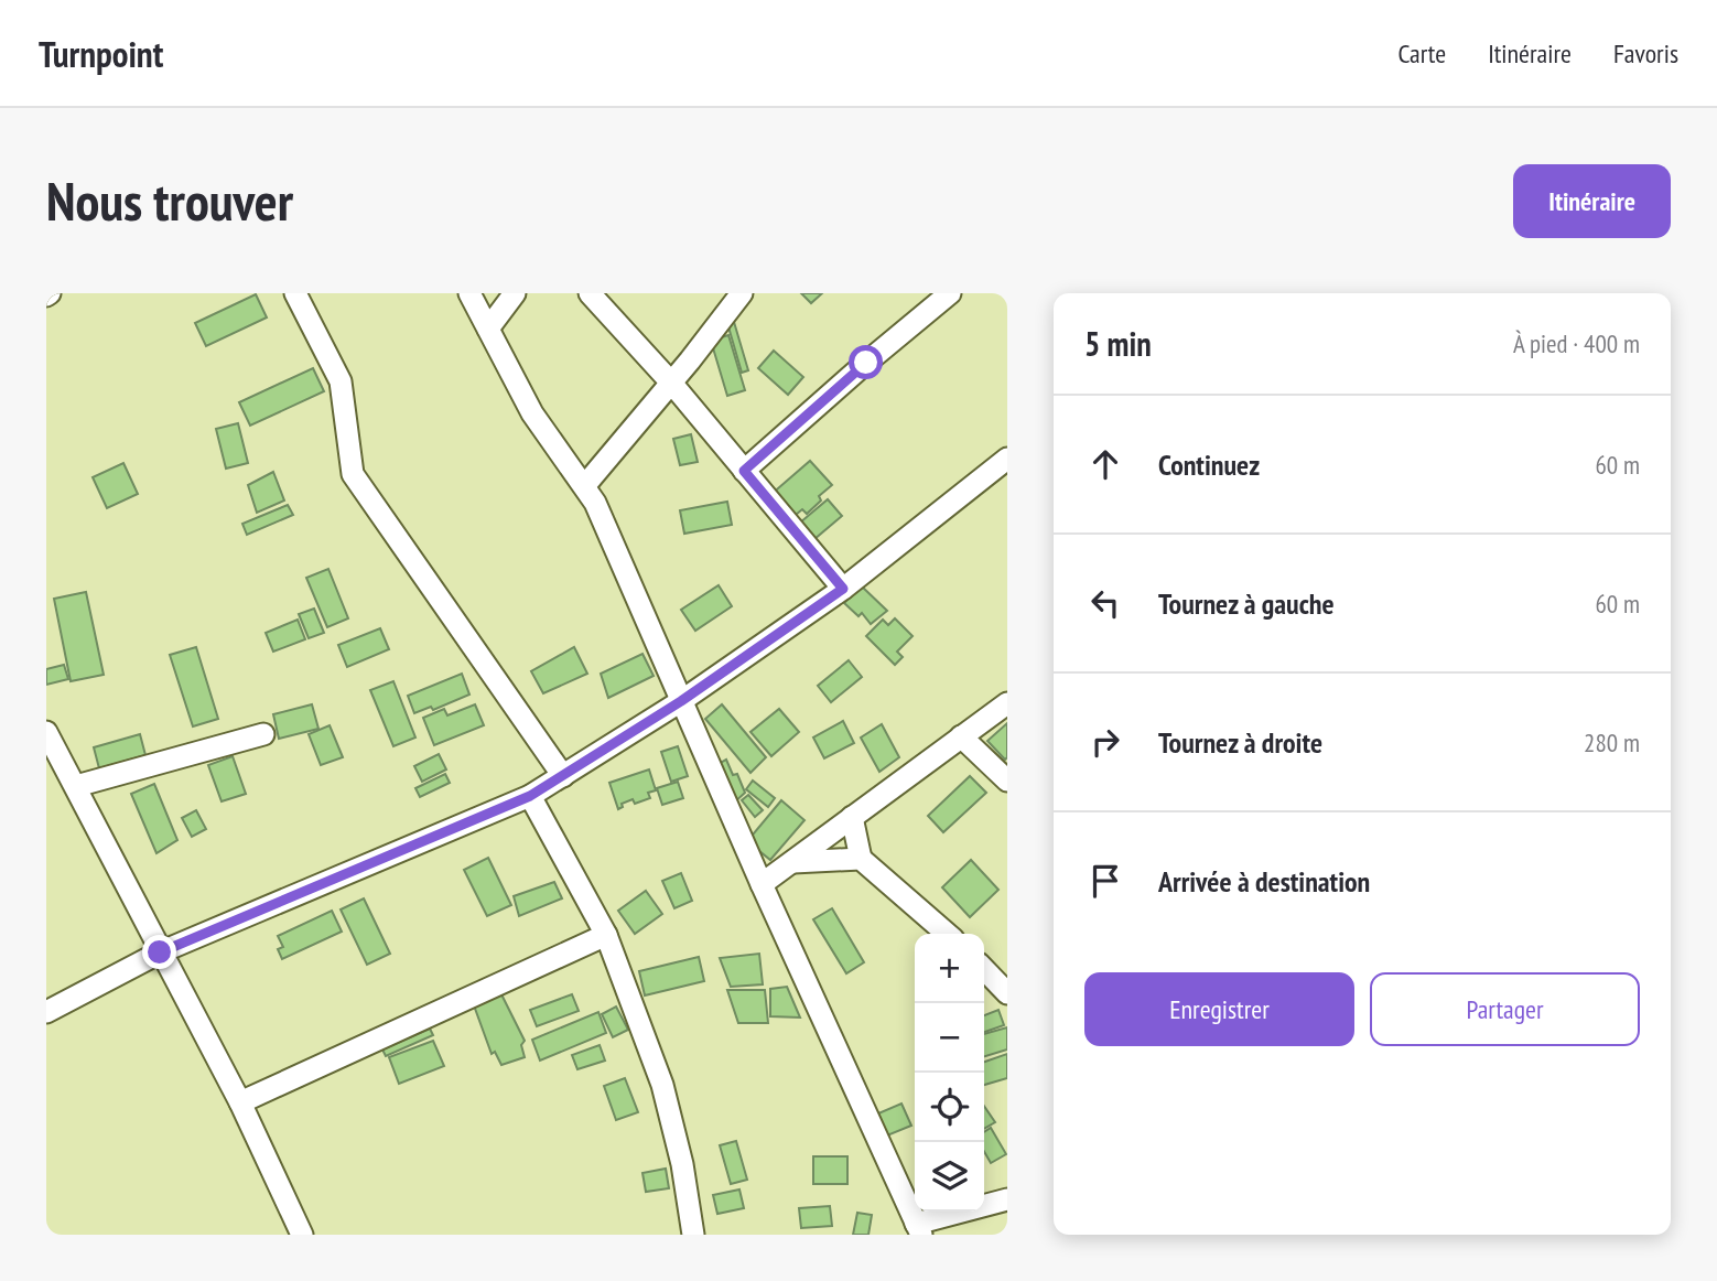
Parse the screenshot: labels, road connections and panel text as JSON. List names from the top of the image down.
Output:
{
  "page": {
    "header": "Turnpoint",
    "nav": ["Carte", "Itinéraire", "Favoris"],
    "buttons": [
      "Itinéraire",
      ["Enregistrer", "Partager"]
    ],
    "title": "Nous trouver",
    "heading": ["5 min", "À pied · 400 m"],
    "list": [
      ["Continuez", "60 m"],
      ["Tournez à gauche", "60 m"],
      ["Tournez à droite", "280 m"],
      "Arrivée à destination"
    ],
    "map_buttons": ["+", "−"]
  }
}
